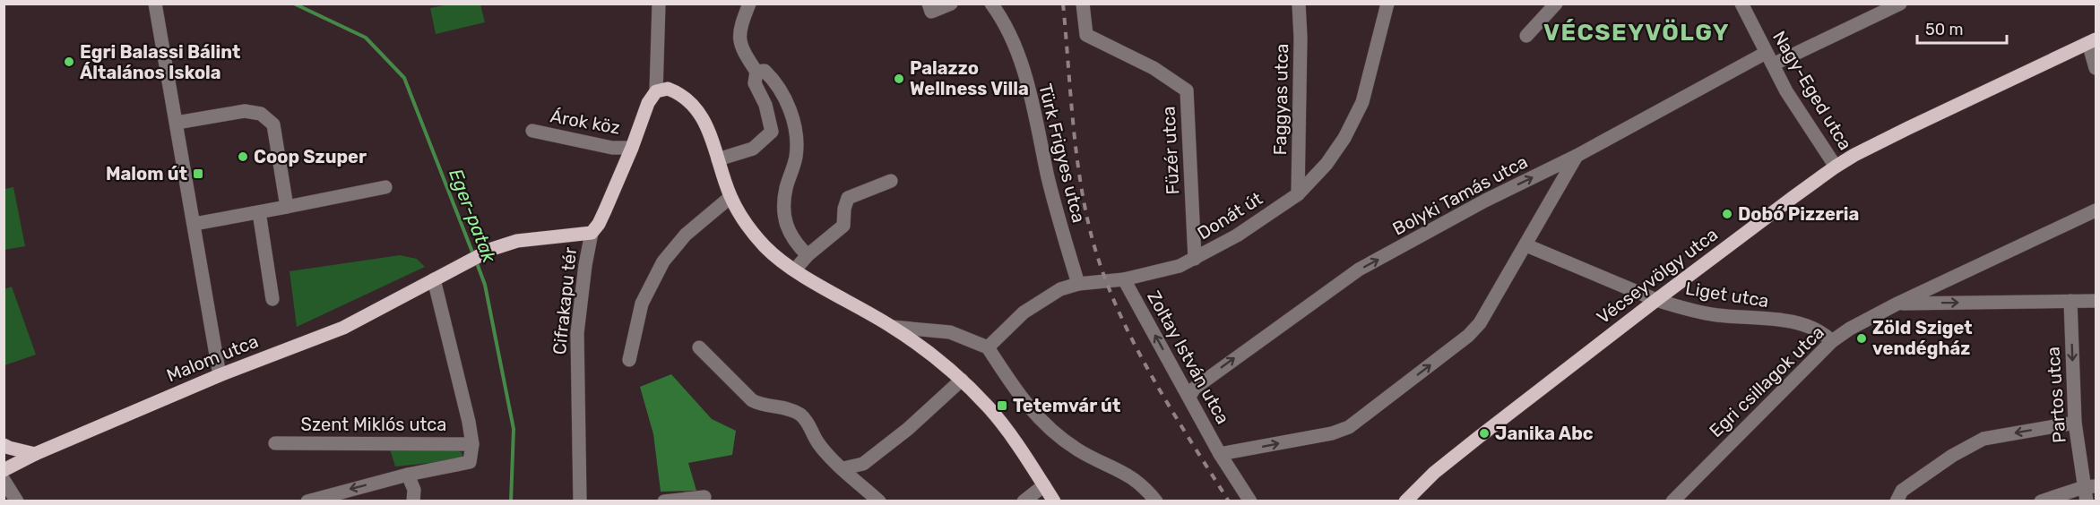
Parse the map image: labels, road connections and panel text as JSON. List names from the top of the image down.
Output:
{
  "streets": {
    "main road": ["Vécseyvölgy utca", "Cifrakapu tér", "Malom utca"],
    "street": [
      "Nagy-Eged utca",
      "Faggyas utca",
      "Árok köz",
      "Füzér utca",
      "Türk Frigyes utca",
      "Bolyki Tamás utca",
      "Donát út",
      "Liget utca",
      "Zoltay István utca",
      "Egri csillagok utca",
      "Partos utca",
      "Szent Miklós utca"
    ]
  },
  "crossings": [
    ["Nagy-Eged utca", "Bolyki Tamás utca"],
    ["Nagy-Eged utca", "Vécseyvölgy utca"],
    ["Faggyas utca", "Donát út"],
    ["Füzér utca", "Donát út"],
    ["Türk Frigyes utca", "Donát út"],
    ["Bolyki Tamás utca", "Zoltay István utca"],
    ["Donát út", "Zoltay István utca"],
    ["Vécseyvölgy utca", "Liget utca"],
    ["Liget utca", "Egri csillagok utca"],
    ["Cifrakapu tér", "Malom utca"],
    ["Egri csillagok utca", "Partos utca"]
  ],
  "one_way": ["Zoltay István utca", "Partos utca"],
  "districts": ["VÉCSEYVÖLGY"],
  "water": ["Eger-patak"],
  "places": {
    "other": [
      "Egri Balassi Bálint Általános Iskola",
      "Palazzo Wellness Villa",
      "Coop Szuper",
      "Dobó Pizzeria",
      "Zöld Sziget vendégház",
      "Janika Abc"
    ],
    "transit": ["Malom út", "Tetemvár út"]
  },
  "scale_bar": "50 m"
}
